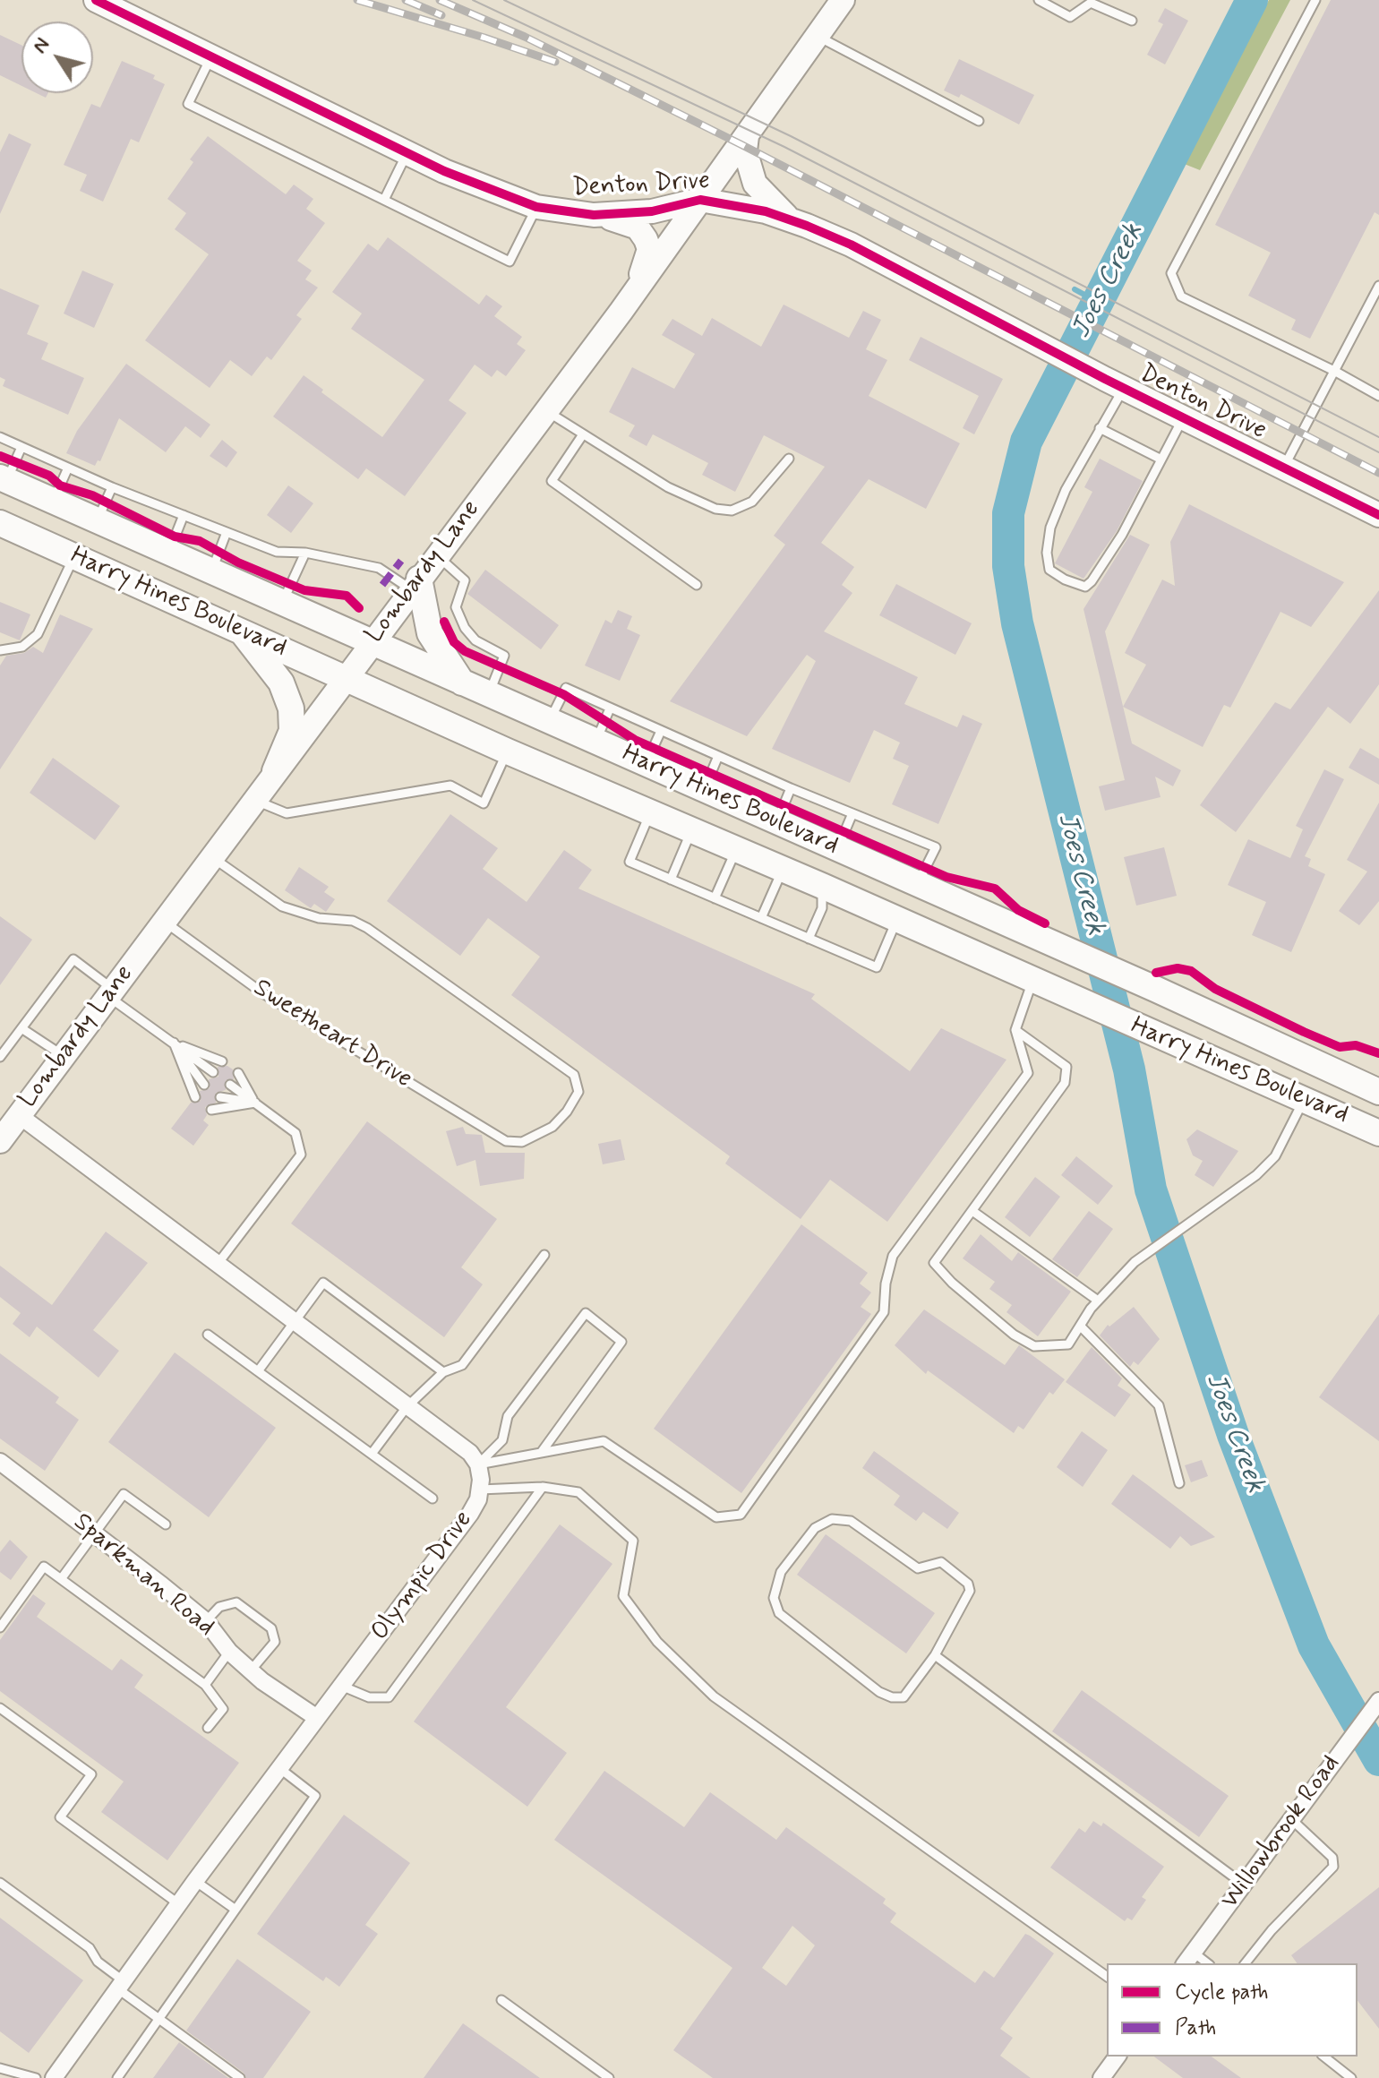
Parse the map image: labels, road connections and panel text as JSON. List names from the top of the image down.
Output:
{
  "streets": {
    "main road": ["Denton Drive", "Lombardy Lane", "Harry Hines Boulevard"],
    "street": ["Sparkman Road", "Olympic Drive", "Willowbrook Road"],
    "lane": ["Sweetheart Drive"]
  },
  "crossings": [
    ["Denton Drive", "Lombardy Lane"],
    ["Lombardy Lane", "Harry Hines Boulevard"],
    ["Lombardy Lane", "Sweetheart Drive"],
    ["Sparkman Road", "Olympic Drive"]
  ],
  "water": ["Joes Creek"],
  "legend": ["Cycle path", "Path"],
  "north": "top left"
}
